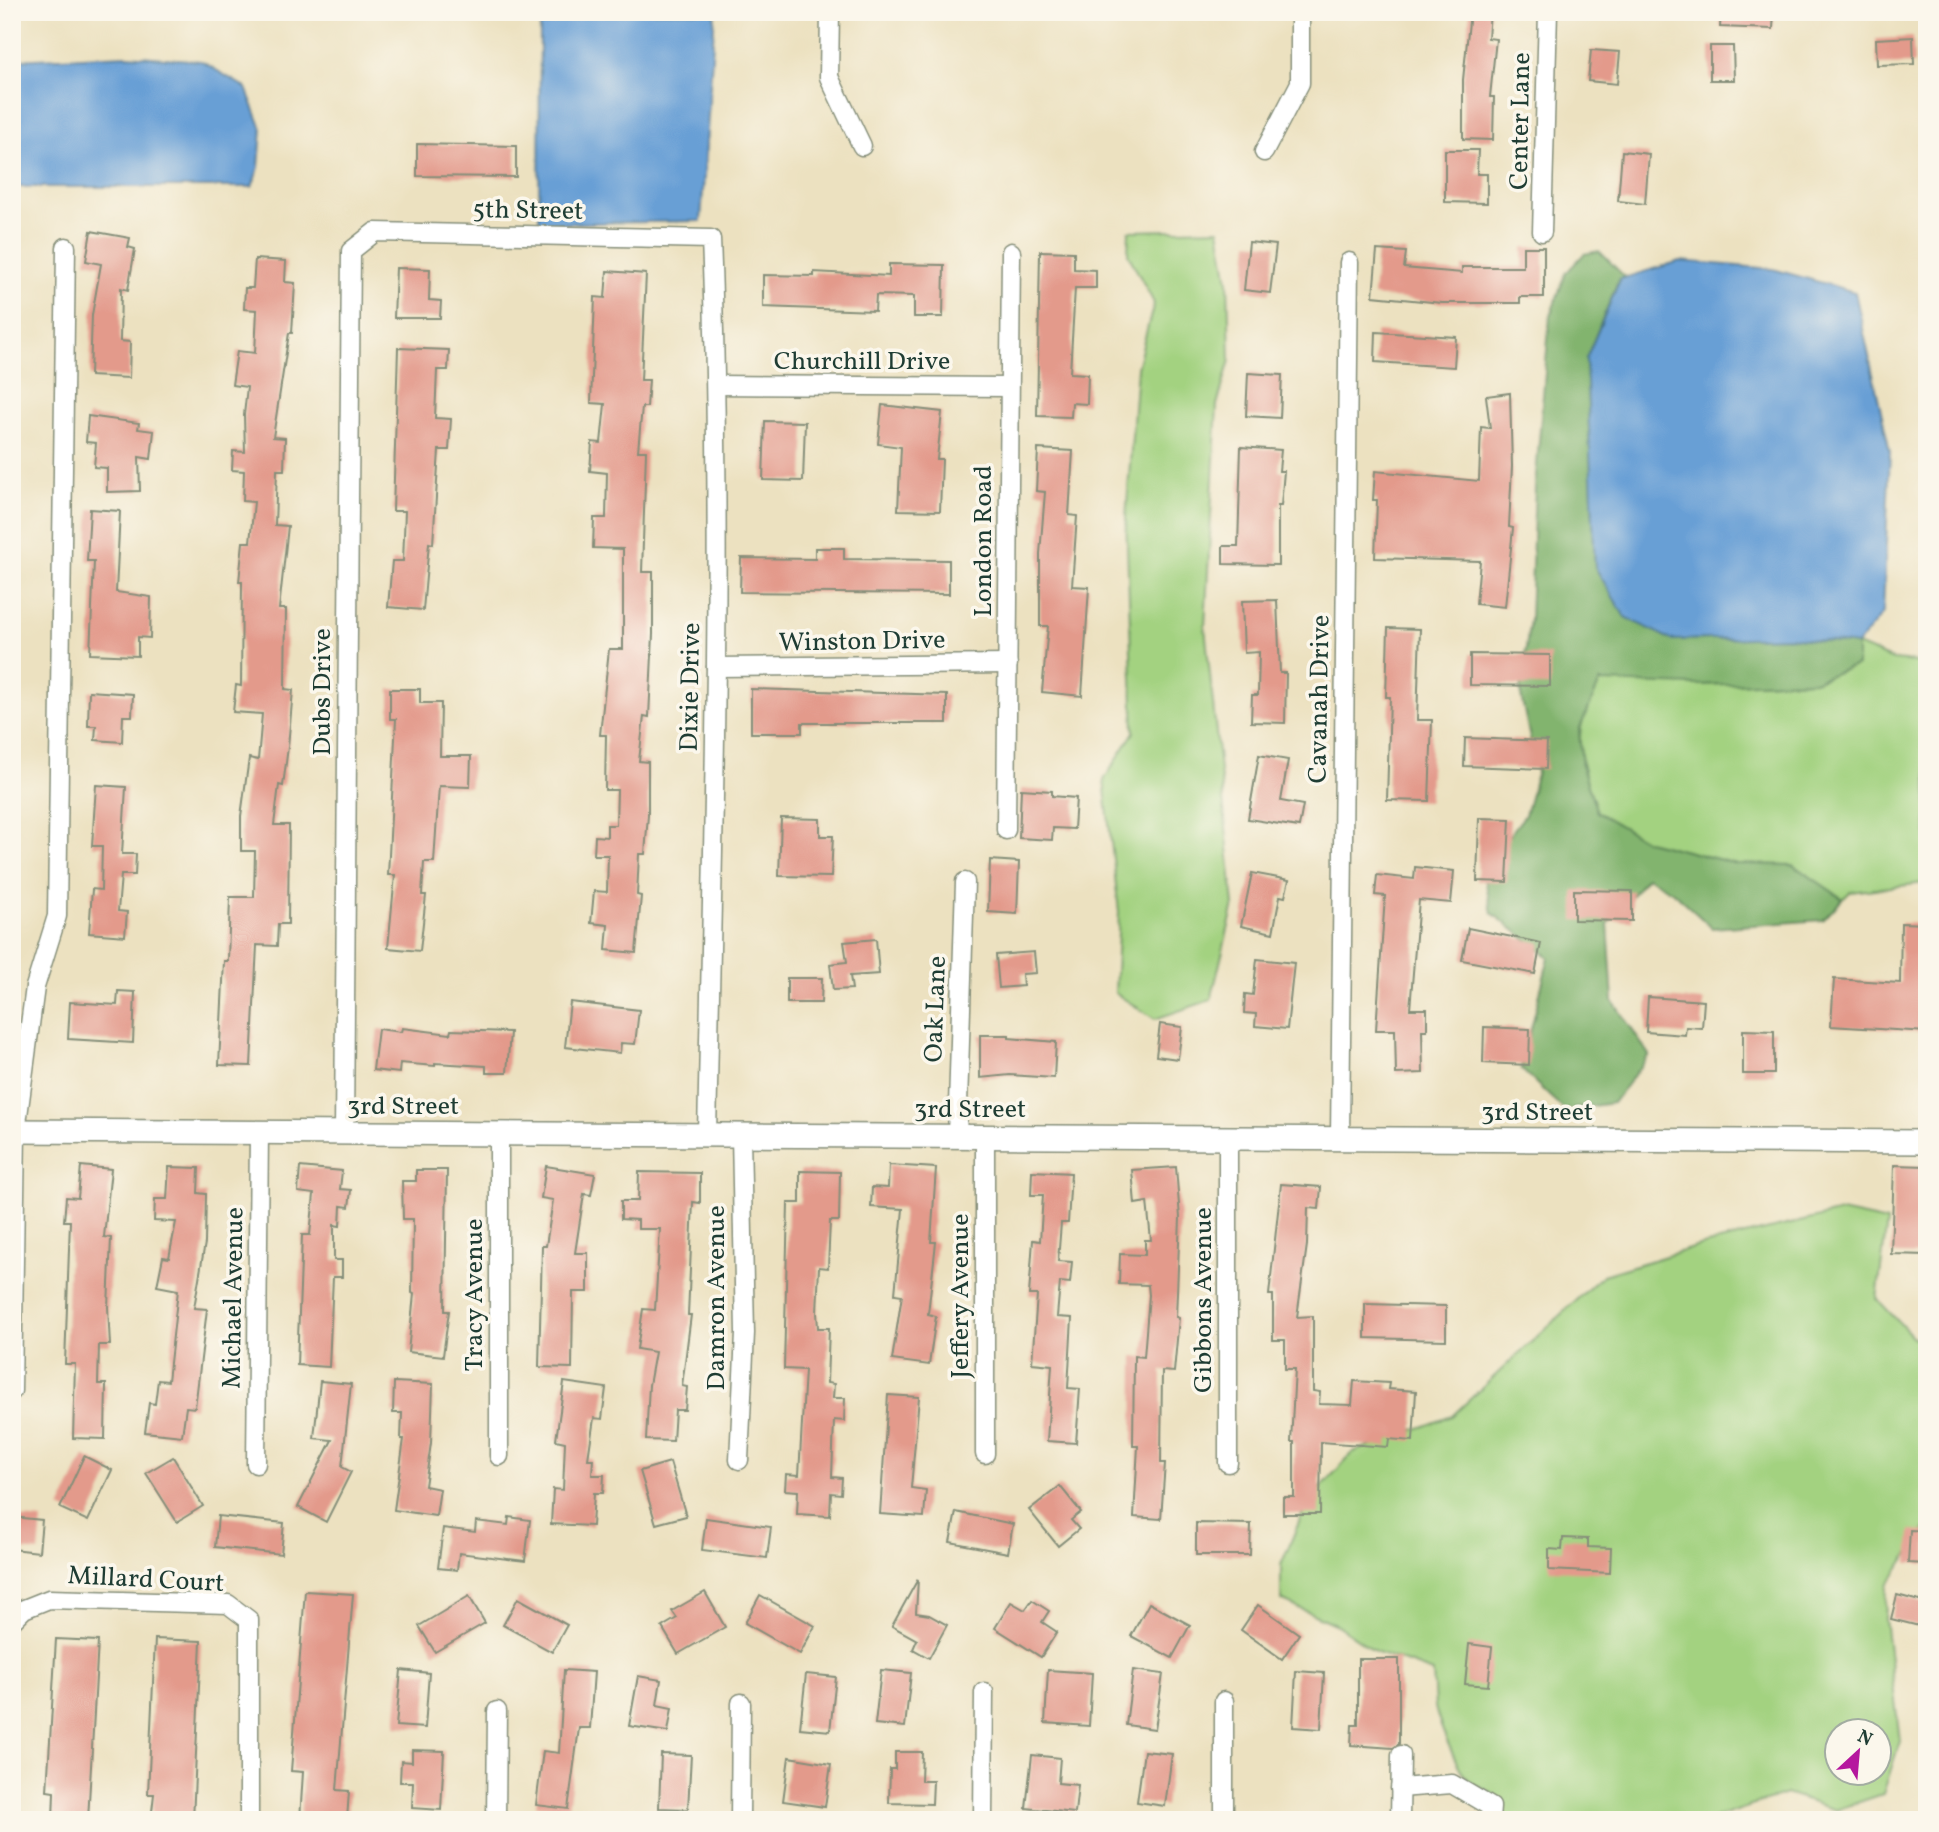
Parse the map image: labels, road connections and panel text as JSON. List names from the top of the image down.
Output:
{
  "streets": {
    "street": [
      "Center Lane",
      "5th Street",
      "Churchill Drive",
      "London Road",
      "Winston Drive",
      "Dixie Drive",
      "Dubs Drive",
      "Cavanah Drive",
      "Oak Lane",
      "3rd Street",
      "Tracy Avenue",
      "Jeffery Avenue",
      "Michael Avenue",
      "Damron Avenue",
      "Gibbons Avenue",
      "Millard Court"
    ]
  },
  "crossings": [
    ["5th Street", "Dixie Drive"],
    ["5th Street", "Dubs Drive"],
    ["Churchill Drive", "London Road"],
    ["Churchill Drive", "Dixie Drive"],
    ["London Road", "Winston Drive"],
    ["Winston Drive", "Dixie Drive"],
    ["Dixie Drive", "3rd Street"],
    ["Dubs Drive", "3rd Street"],
    ["Cavanah Drive", "3rd Street"],
    ["Oak Lane", "3rd Street"],
    ["3rd Street", "Tracy Avenue"],
    ["3rd Street", "Jeffery Avenue"],
    ["3rd Street", "Michael Avenue"],
    ["3rd Street", "Damron Avenue"],
    ["3rd Street", "Gibbons Avenue"]
  ],
  "north": "top right"
}
